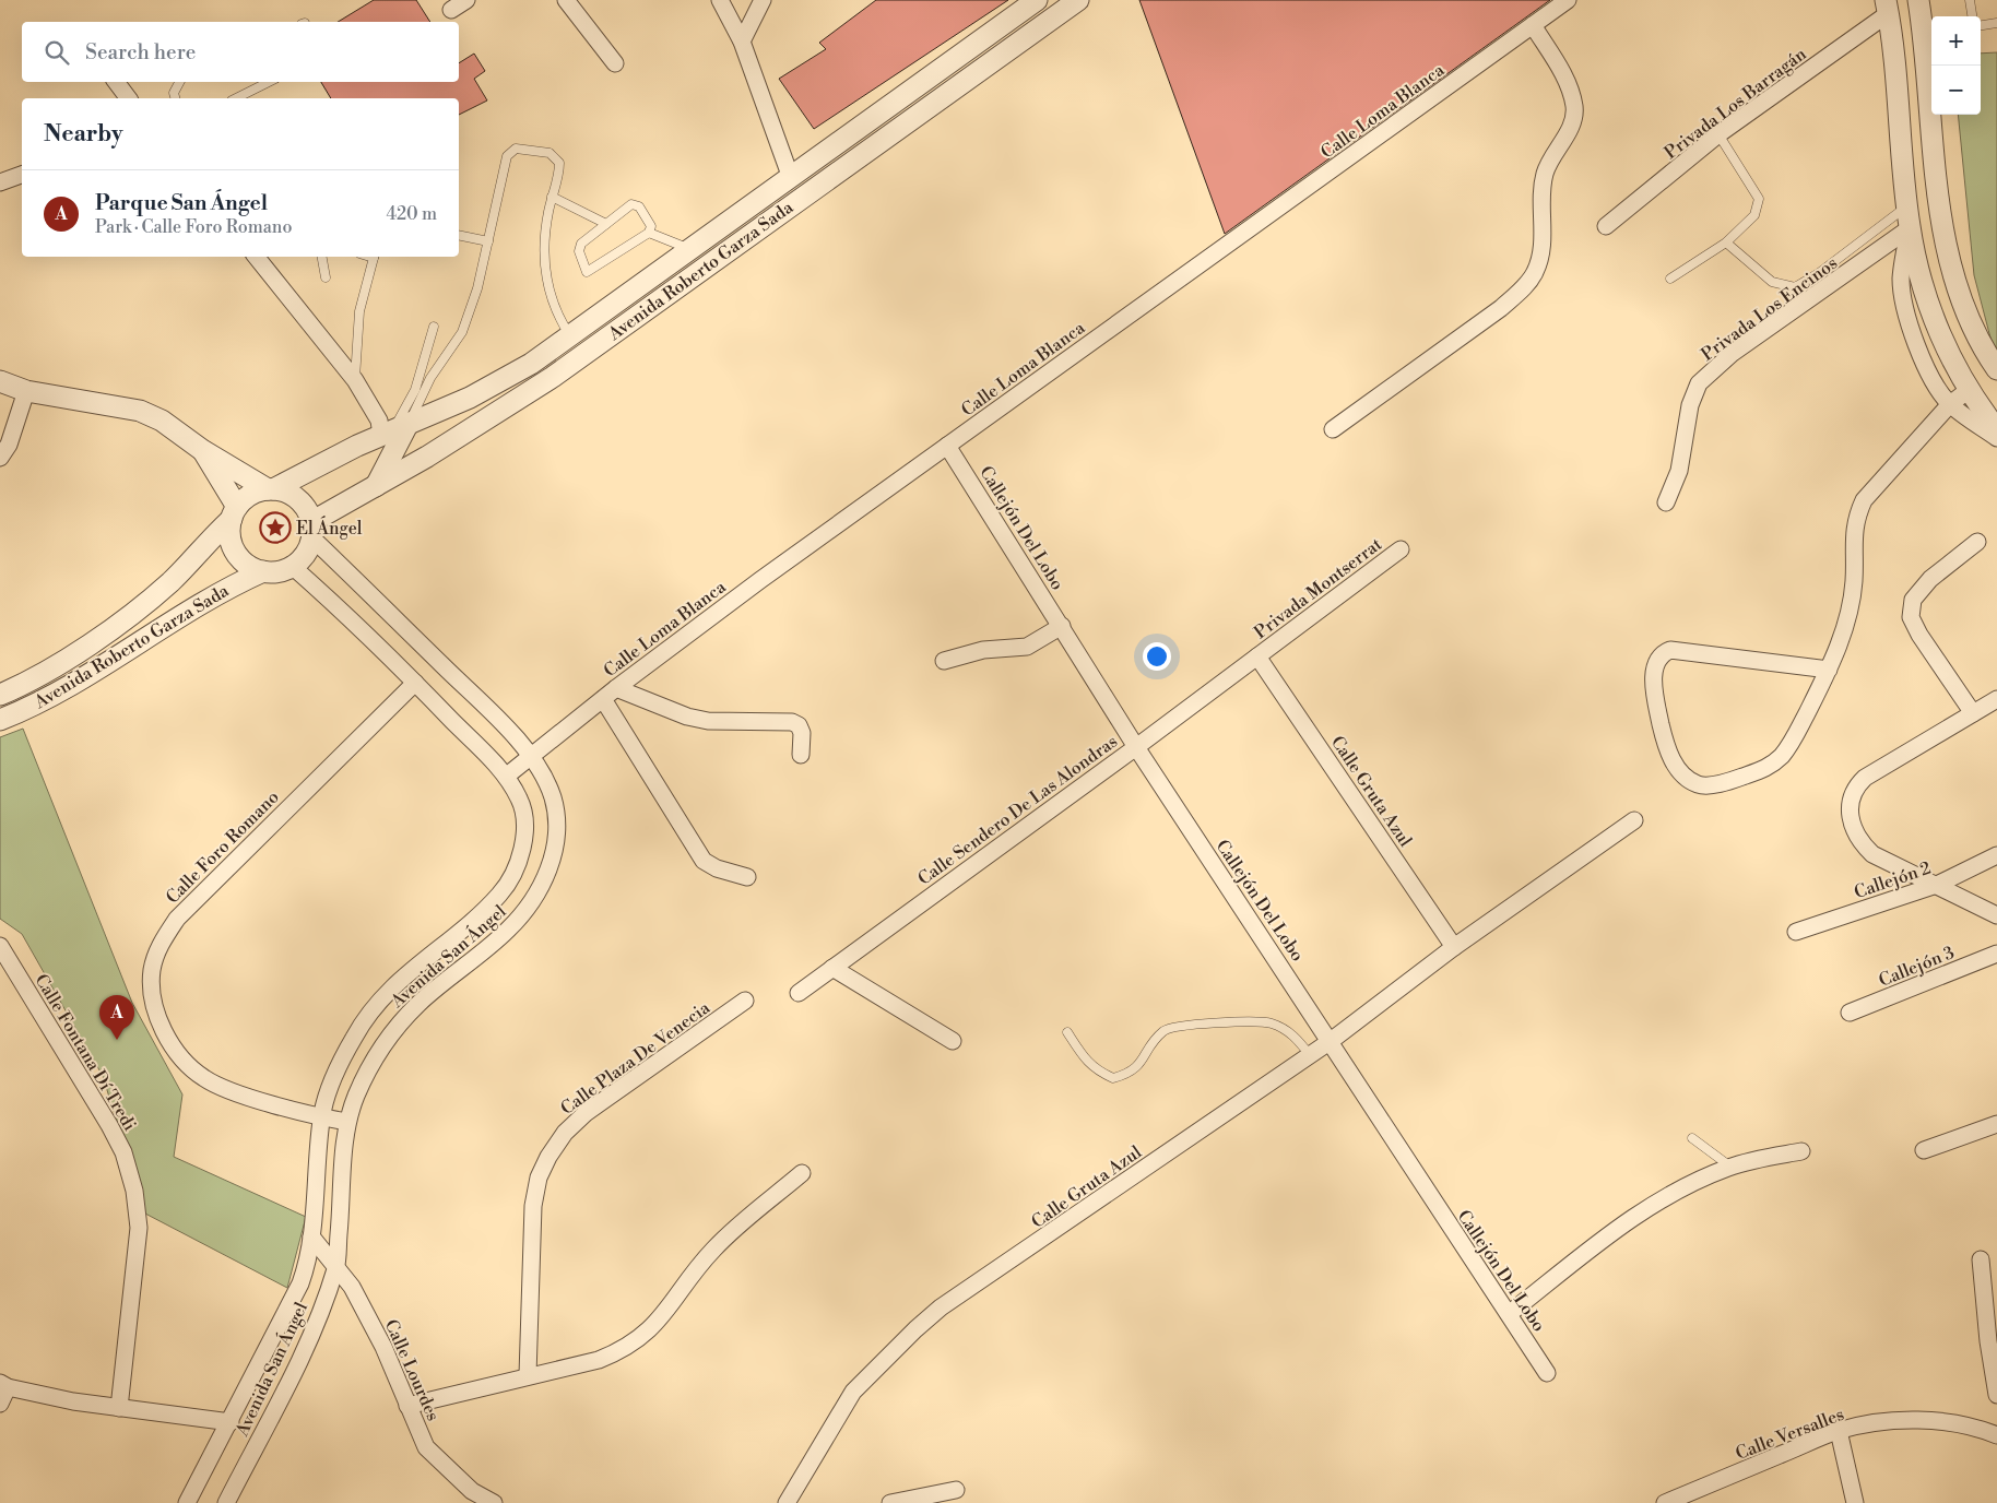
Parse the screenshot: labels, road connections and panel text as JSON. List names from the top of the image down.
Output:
{
  "streets": {
    "street": [
      "Privada Los Barragán",
      "Calle Loma Blanca",
      "Avenida Roberto Garza Sada",
      "Privada Los Encinos",
      "Callejón Del Lobo",
      "Privada Montserrat",
      "Calle Gruta Azul",
      "Calle Sendero De Las Alondras",
      "Calle Foro Romano",
      "Callejón 2",
      "Avenida San Ángel",
      "Callejón 3",
      "Calle Fontana Dí Tredi",
      "Calle Plaza De Venecia",
      "Calle Lourdes",
      "Calle Versalles"
    ]
  },
  "crossings": [
    ["Calle Loma Blanca", "Callejón Del Lobo"],
    ["Calle Loma Blanca", "Avenida San Ángel"],
    ["Avenida Roberto Garza Sada", "Avenida San Ángel"],
    ["Callejón Del Lobo", "Calle Gruta Azul"],
    ["Callejón Del Lobo", "Calle Sendero De Las Alondras"],
    ["Privada Montserrat", "Calle Gruta Azul"],
    ["Privada Montserrat", "Calle Sendero De Las Alondras"],
    ["Calle Gruta Azul", "Calle Sendero De Las Alondras"],
    ["Calle Foro Romano", "Avenida San Ángel"],
    ["Avenida San Ángel", "Calle Lourdes"]
  ],
  "places": {
    "place": ["El Ángel"]
  },
  "page": {
    "map_buttons": ["+", "−"],
    "search": "Search here",
    "heading": "Nearby",
    "list": [
      {
        "mark": "A",
        "name": "Parque San Ángel",
        "note": "Park · Calle Foro Romano",
        "value": "420 m"
      }
    ],
    "pins": "A"
  }
}
